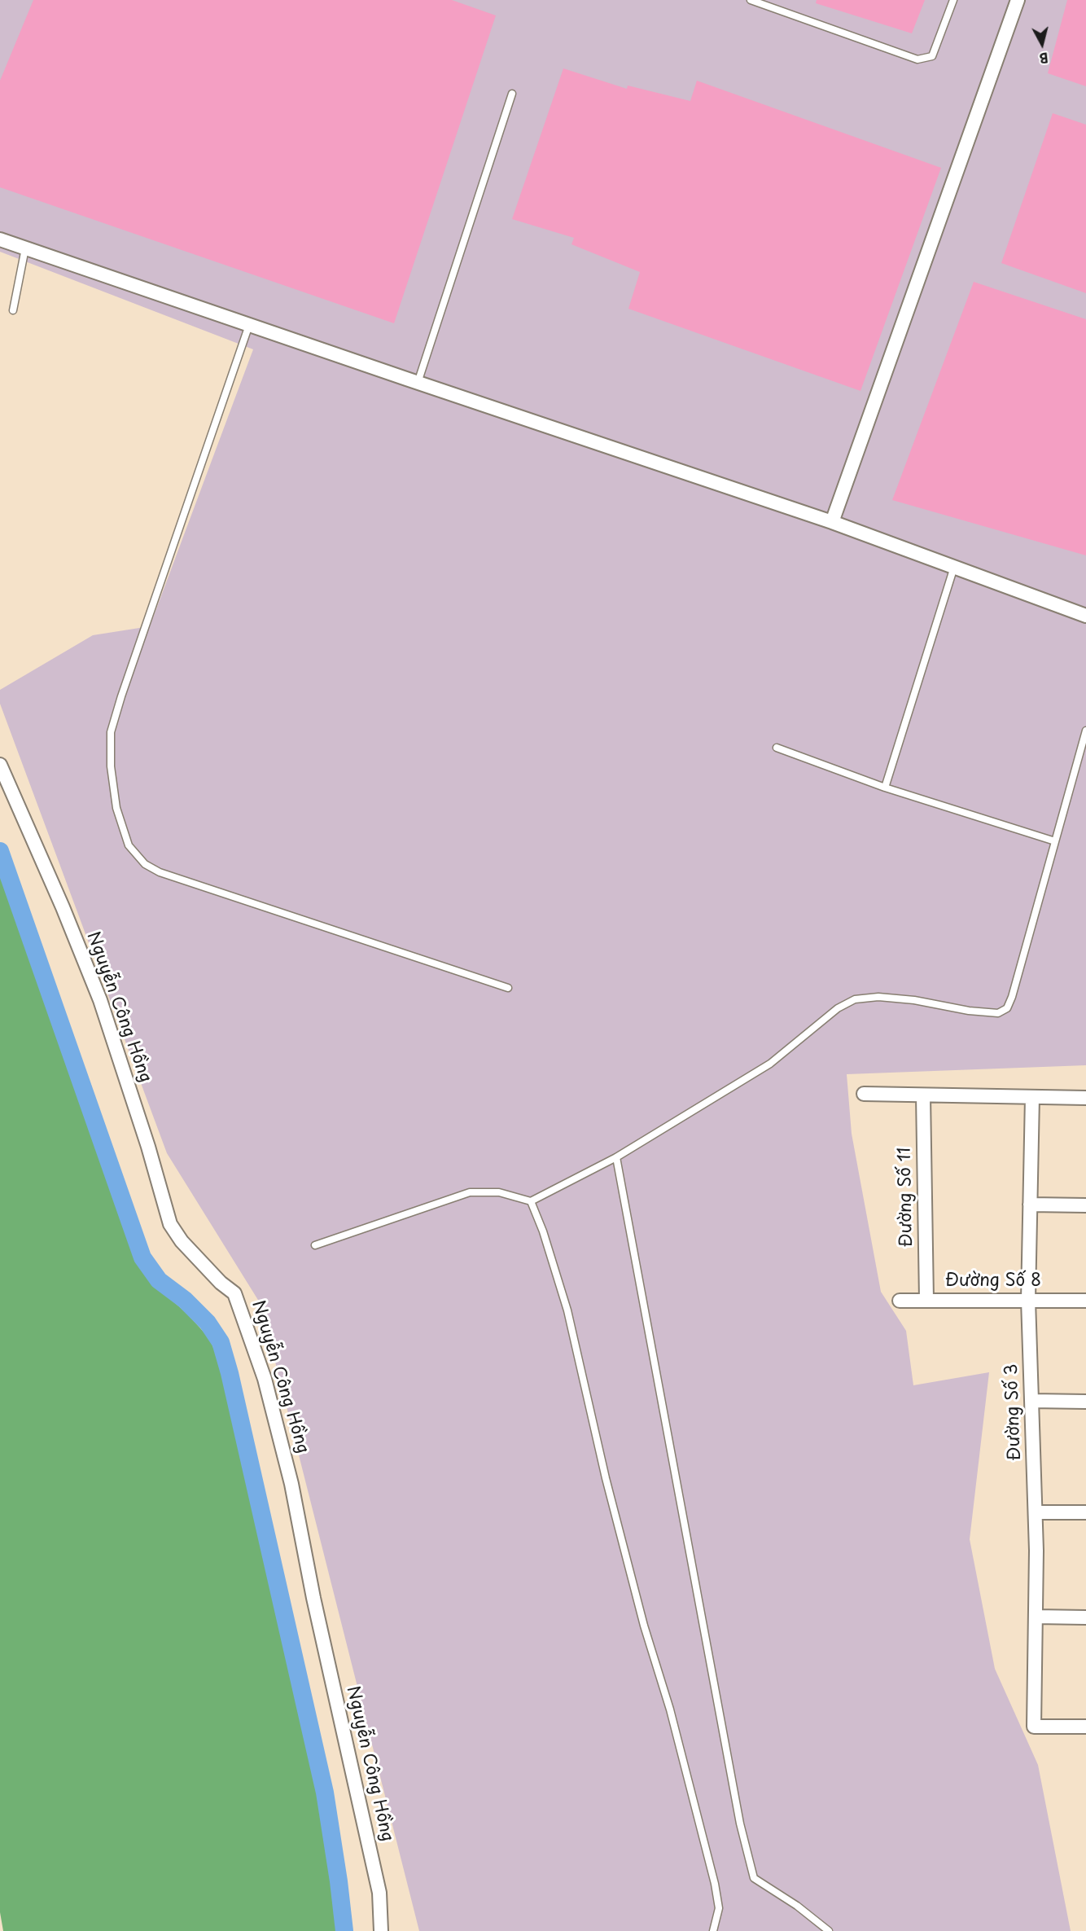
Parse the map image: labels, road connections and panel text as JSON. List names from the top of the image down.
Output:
{
  "streets": {
    "street": [
      "Nguyễn Công Hồng",
      "Đường Số 11",
      "Đường Số 8",
      "Đường Số 3"
    ]
  },
  "crossings": [
    ["Đường Số 11", "Đường Số 8"],
    ["Đường Số 8", "Đường Số 3"]
  ],
  "north": "bottom"
}
